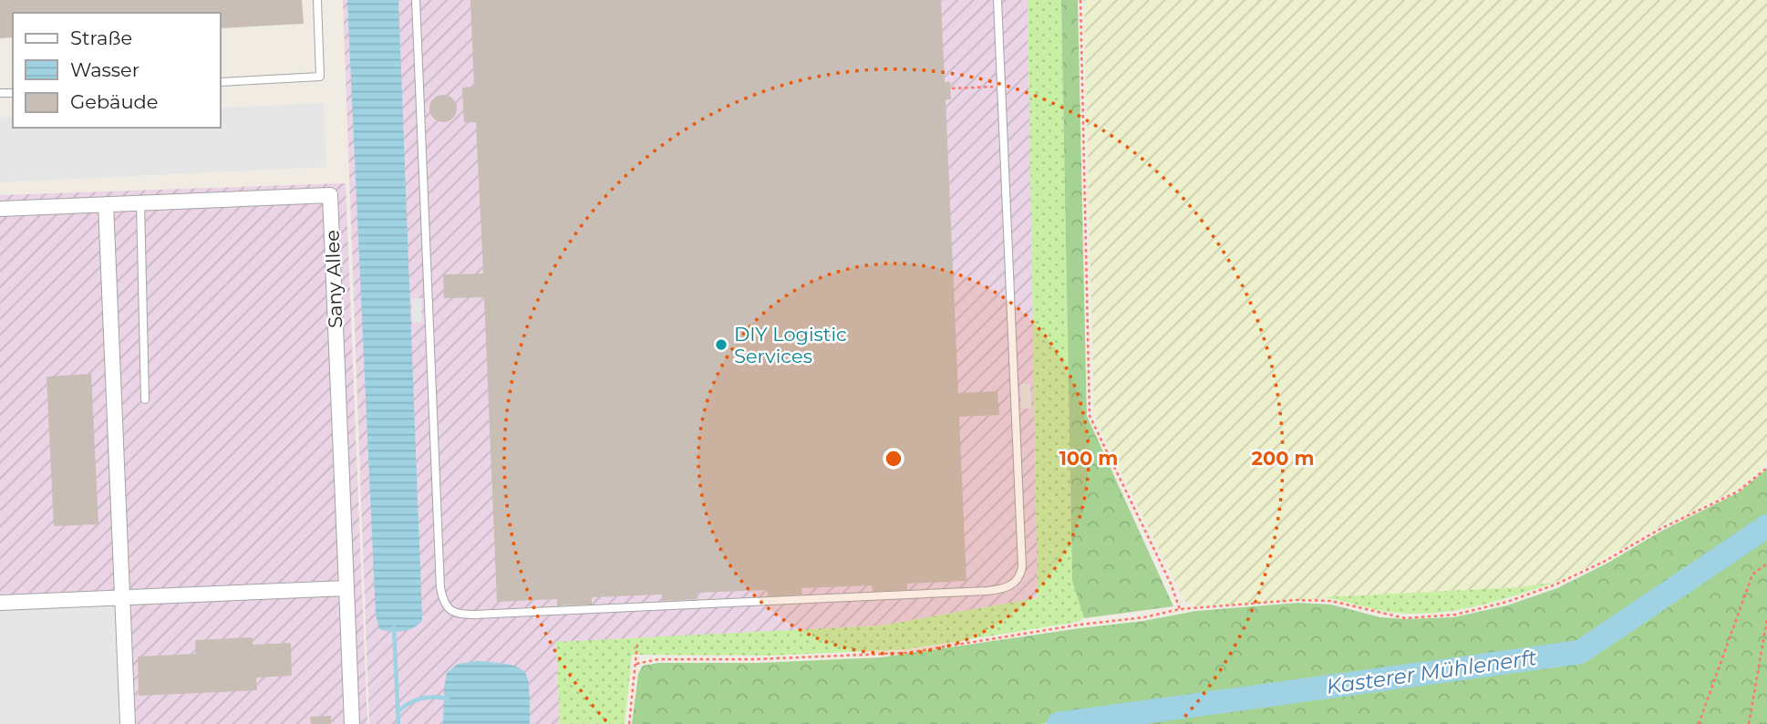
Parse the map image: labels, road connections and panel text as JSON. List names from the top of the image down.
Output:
{
  "streets": {
    "street": ["Sany Allee"]
  },
  "water": ["Kasterer Mühlenerft"],
  "places": ["DIY Logistic Services"],
  "legend": ["Straße", "Wasser", "Gebäude"],
  "rings": ["100 m", "200 m"]
}
